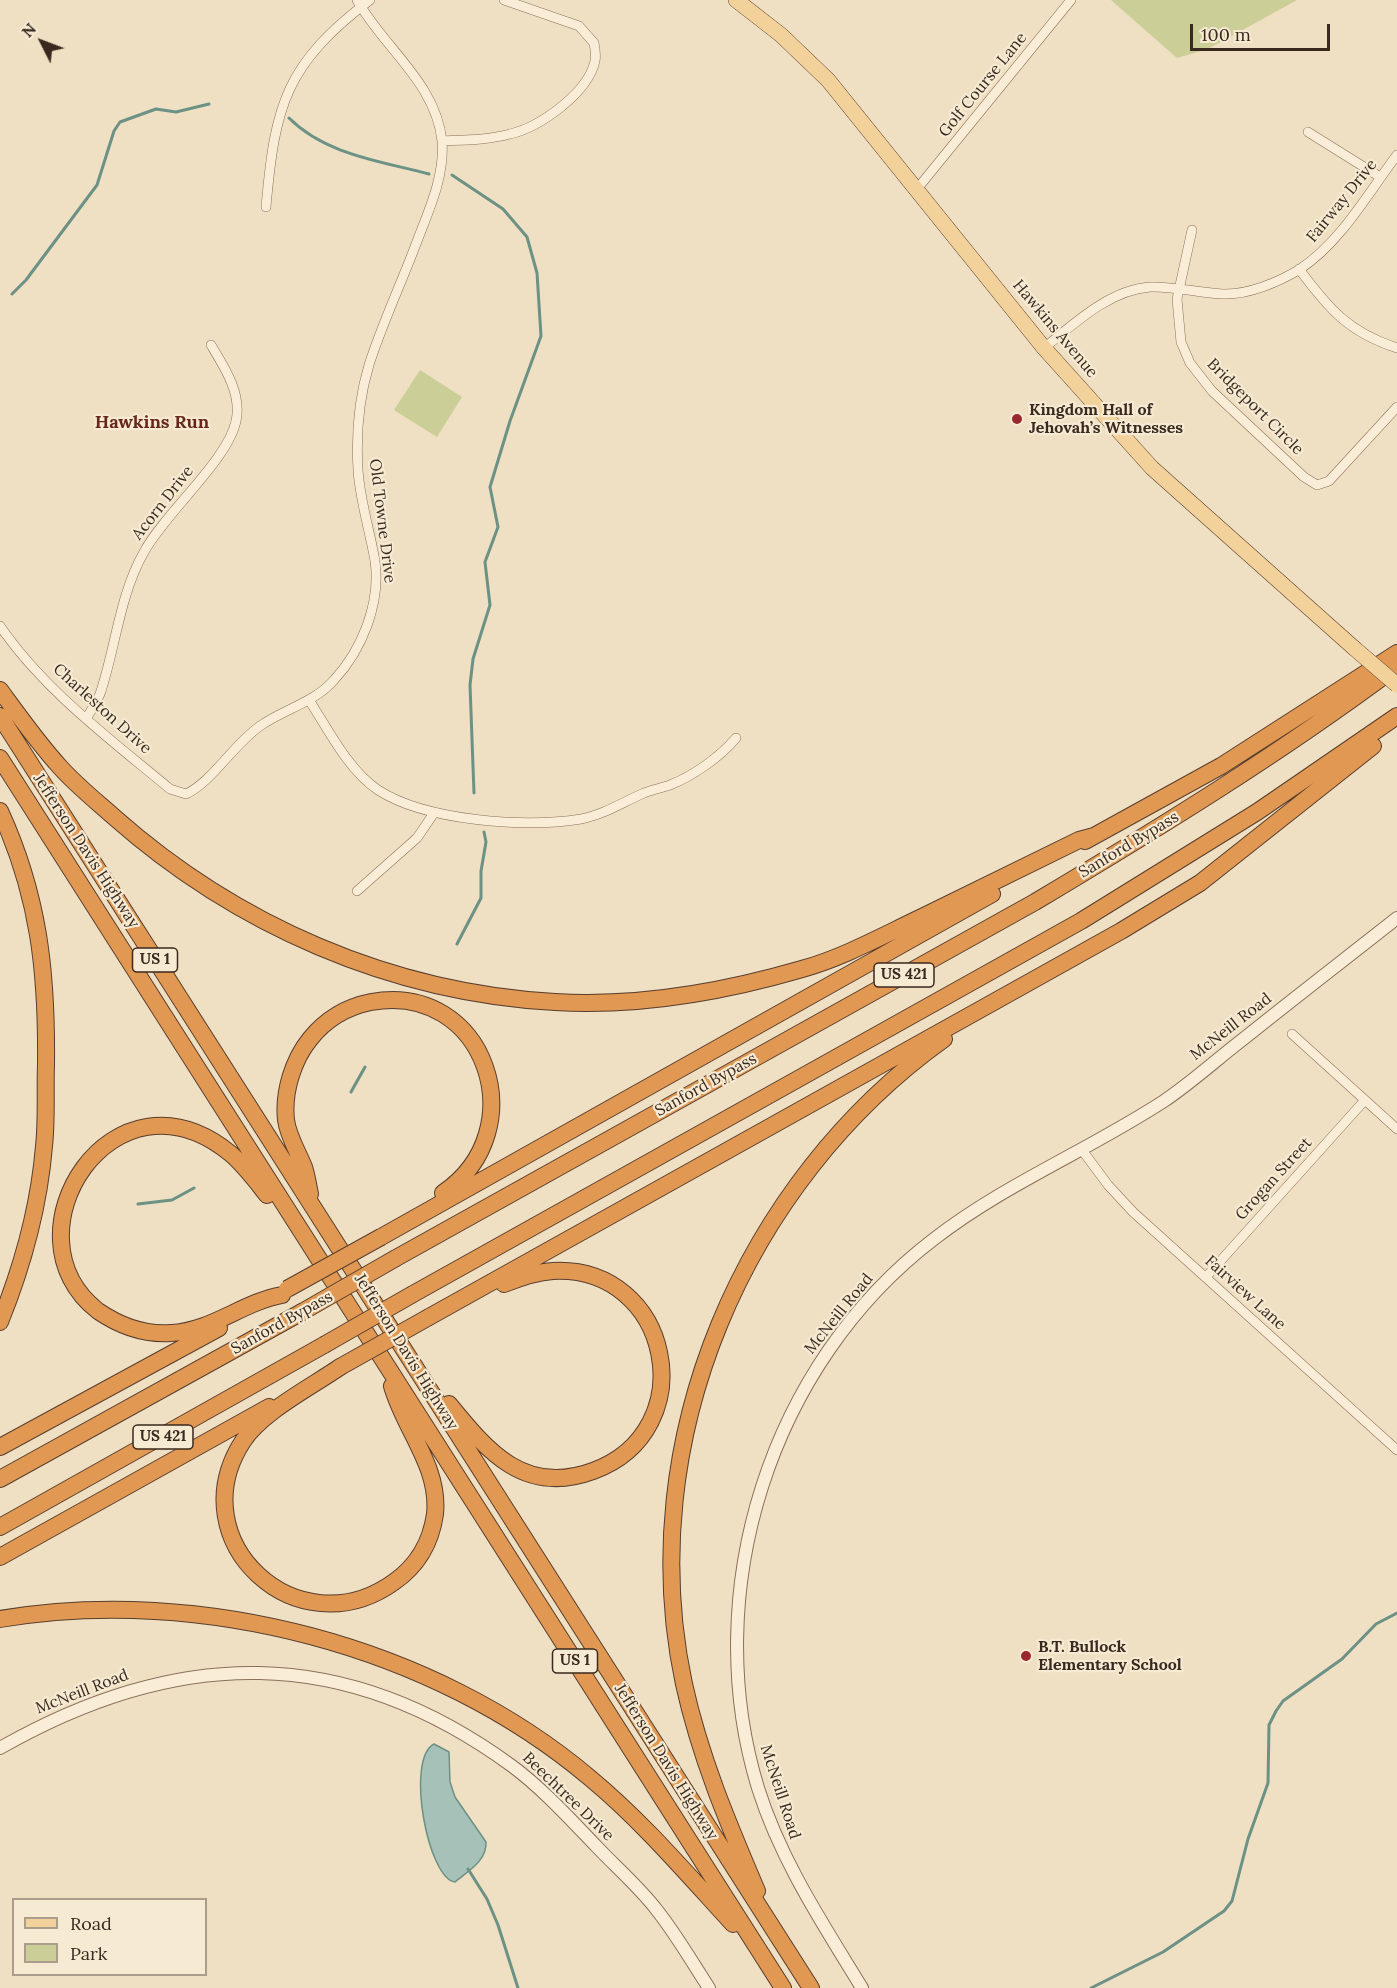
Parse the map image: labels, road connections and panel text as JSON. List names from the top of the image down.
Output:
{
  "streets": {
    "highway": [
      "Sanford Bypass",
      "Jefferson Davis Highway",
      "US 1",
      "US 421"
    ],
    "main road": ["Hawkins Avenue"],
    "street": [
      "Golf Course Lane",
      "Fairway Drive",
      "Bridgeport Circle",
      "Acorn Drive",
      "Old Towne Drive",
      "Charleston Drive",
      "McNeill Road",
      "Grogan Street",
      "Fairview Lane",
      "Beechtree Drive"
    ]
  },
  "crossings": [
    ["Golf Course Lane", "Hawkins Avenue"],
    ["Fairway Drive", "Hawkins Avenue"],
    ["Fairway Drive", "Bridgeport Circle"],
    ["Acorn Drive", "Charleston Drive"],
    ["Old Towne Drive", "Charleston Drive"],
    ["McNeill Road", "Fairview Lane"],
    ["McNeill Road", "Beechtree Drive"],
    ["Grogan Street", "Fairview Lane"]
  ],
  "districts": ["Hawkins Run"],
  "places": ["Kingdom Hall of Jehovah’s Witnesses", "B.T. Bullock Elementary School"],
  "legend": ["Road", "Park"],
  "scale_bar": "100 m",
  "north": "top left"
}
